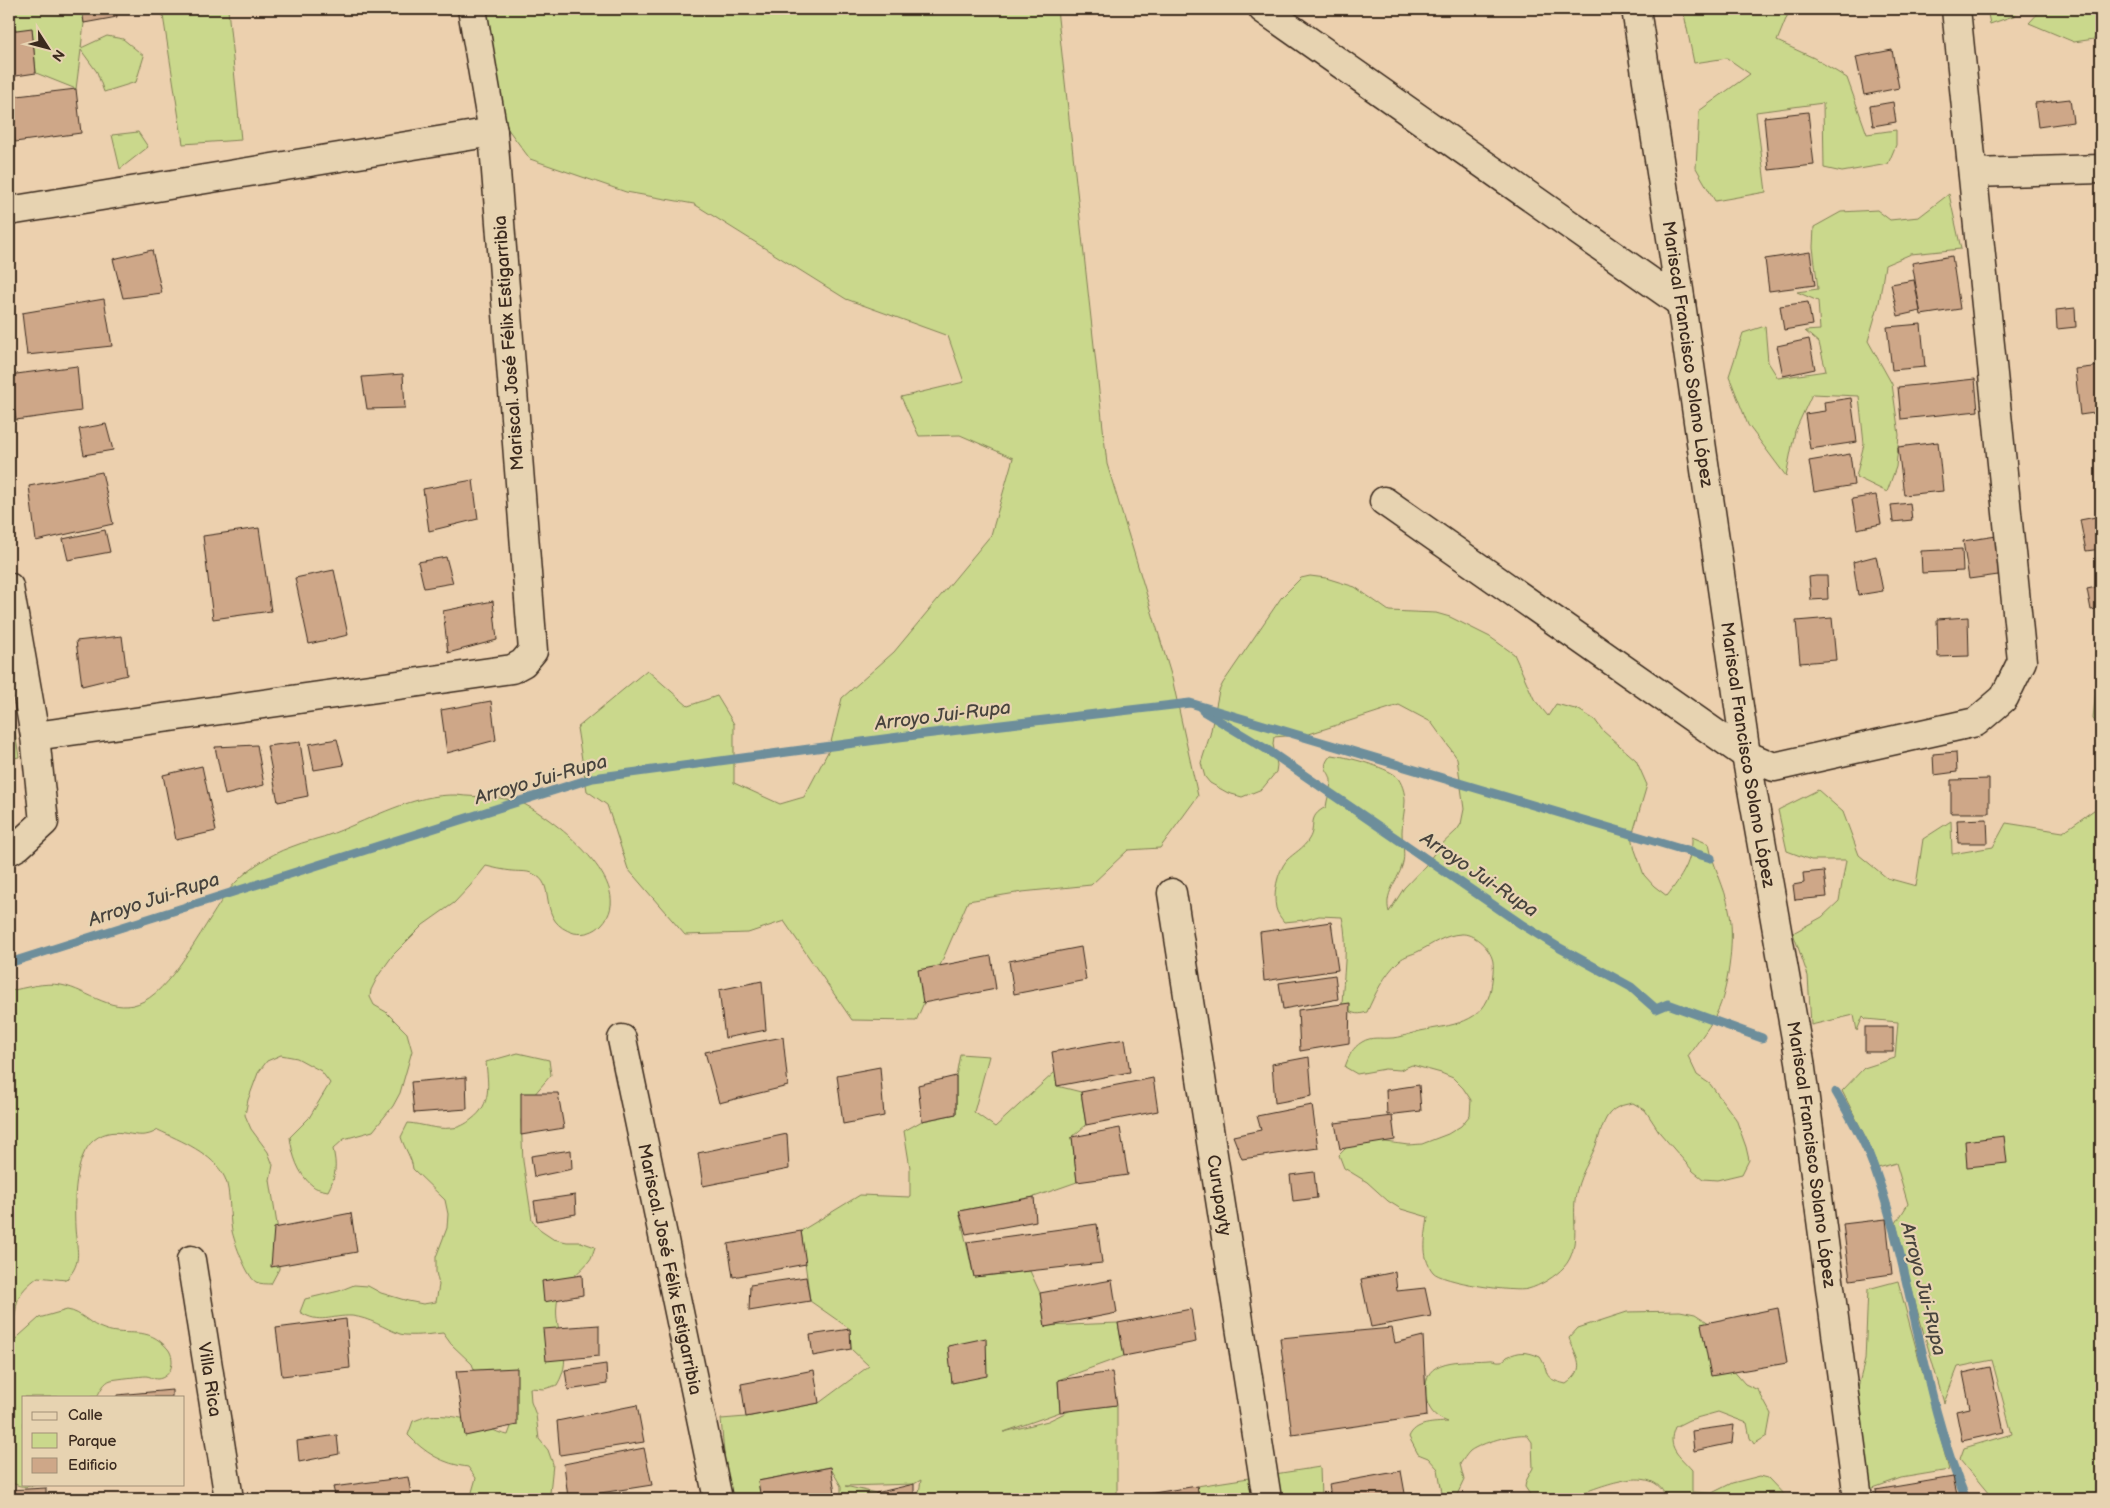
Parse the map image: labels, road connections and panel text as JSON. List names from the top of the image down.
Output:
{
  "streets": {
    "street": [
      "Mariscal. José Félix Estigarribia",
      "Mariscal Francisco Solano López",
      "Curupayty",
      "Villa Rica"
    ]
  },
  "water": ["Arroyo Jui-Rupa"],
  "legend": ["Calle", "Parque", "Edificio"],
  "north": "bottom right"
}
